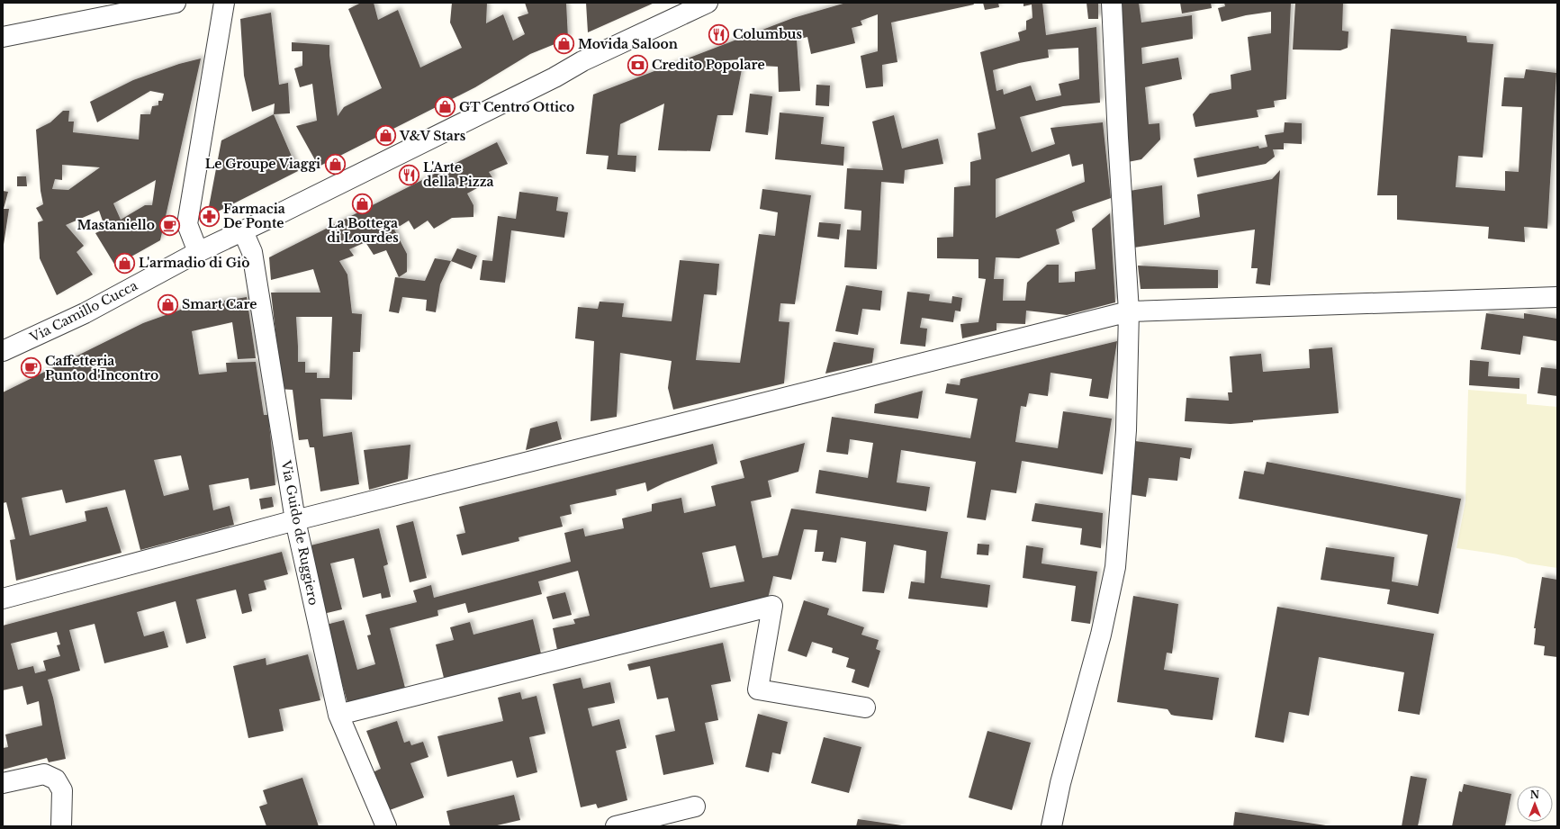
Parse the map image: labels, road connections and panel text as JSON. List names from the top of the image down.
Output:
{
  "streets": {
    "street": ["Via Camillo Cucca", "Via Guido de Ruggiero"]
  },
  "crossings": [
    ["Via Camillo Cucca", "Via Guido de Ruggiero"]
  ],
  "places": {
    "restaurant": ["Columbus", "L'Arte della Pizza"],
    "shop": [
      "Movida Saloon",
      "GT Centro Ottico",
      "V&V Stars",
      "Le Groupe Viaggi",
      "La Bottega di Lourdes",
      "L'armadio di Giò",
      "Smart Care"
    ],
    "bank": ["Credito Popolare"],
    "pharmacy": ["Farmacia De Ponte"],
    "cafe": ["Mastaniello", "Caffetteria Punto d'Incontro"]
  },
  "north": "top"
}
